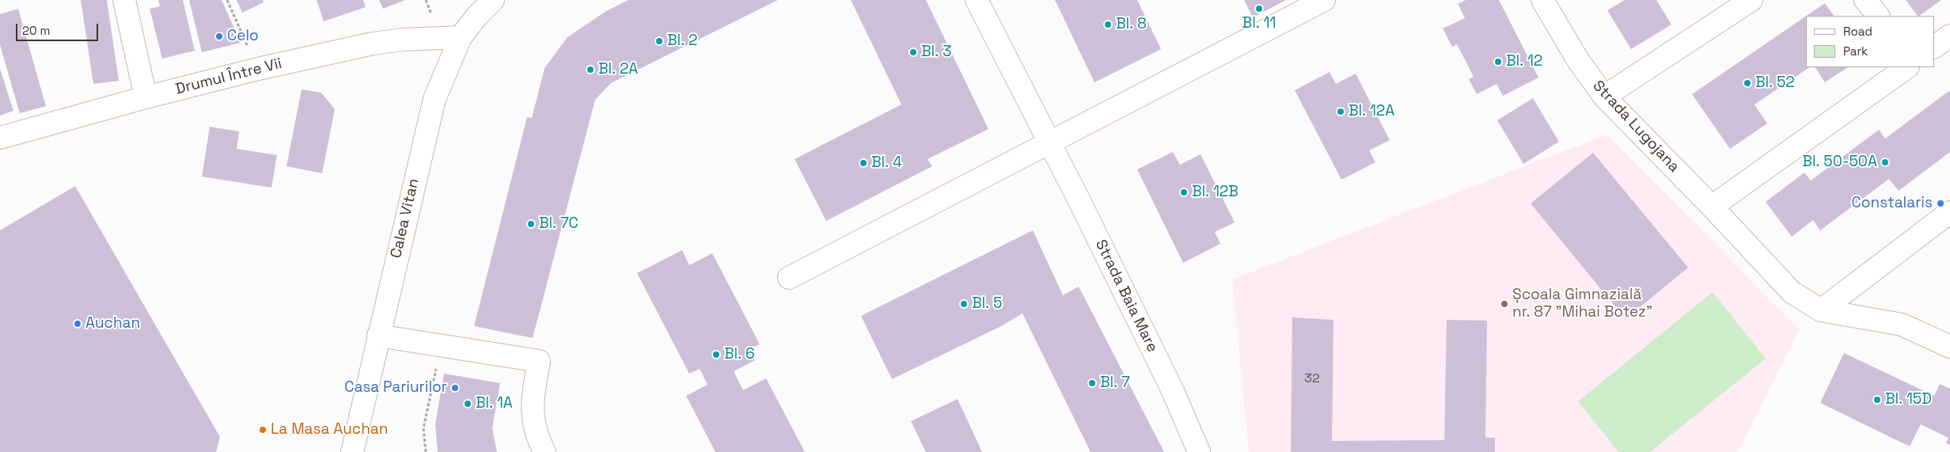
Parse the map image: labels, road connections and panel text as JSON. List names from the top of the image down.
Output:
{
  "streets": {
    "street": [
      "Drumul Între Vii",
      "Strada Lugojana",
      "Calea Vitan",
      "Strada Baia Mare"
    ]
  },
  "crossings": [
    ["Drumul Între Vii", "Calea Vitan"]
  ],
  "places": [
    "Bl. 11",
    "Bl. 8",
    "Celo",
    "Bl. 2",
    "Bl. 3",
    "Bl. 12",
    "Bl. 2A",
    "Bl. 52",
    "Bl. 12A",
    "Bl. 50-50A",
    "Bl. 4",
    "Bl. 12B",
    "Constalaris",
    "Bl. 7C",
    "Bl. 5",
    "Școala Gimnazială nr. 87 \"Mihai Botez\"",
    "Auchan",
    "Bl. 6",
    "Bl. 7",
    "Casa Pariurilor",
    "Bl. 15D",
    "Bl. 1A",
    "La Masa Auchan"
  ],
  "house_numbers": ["32"],
  "legend": ["Road", "Park"],
  "scale_bar": "20 m"
}
